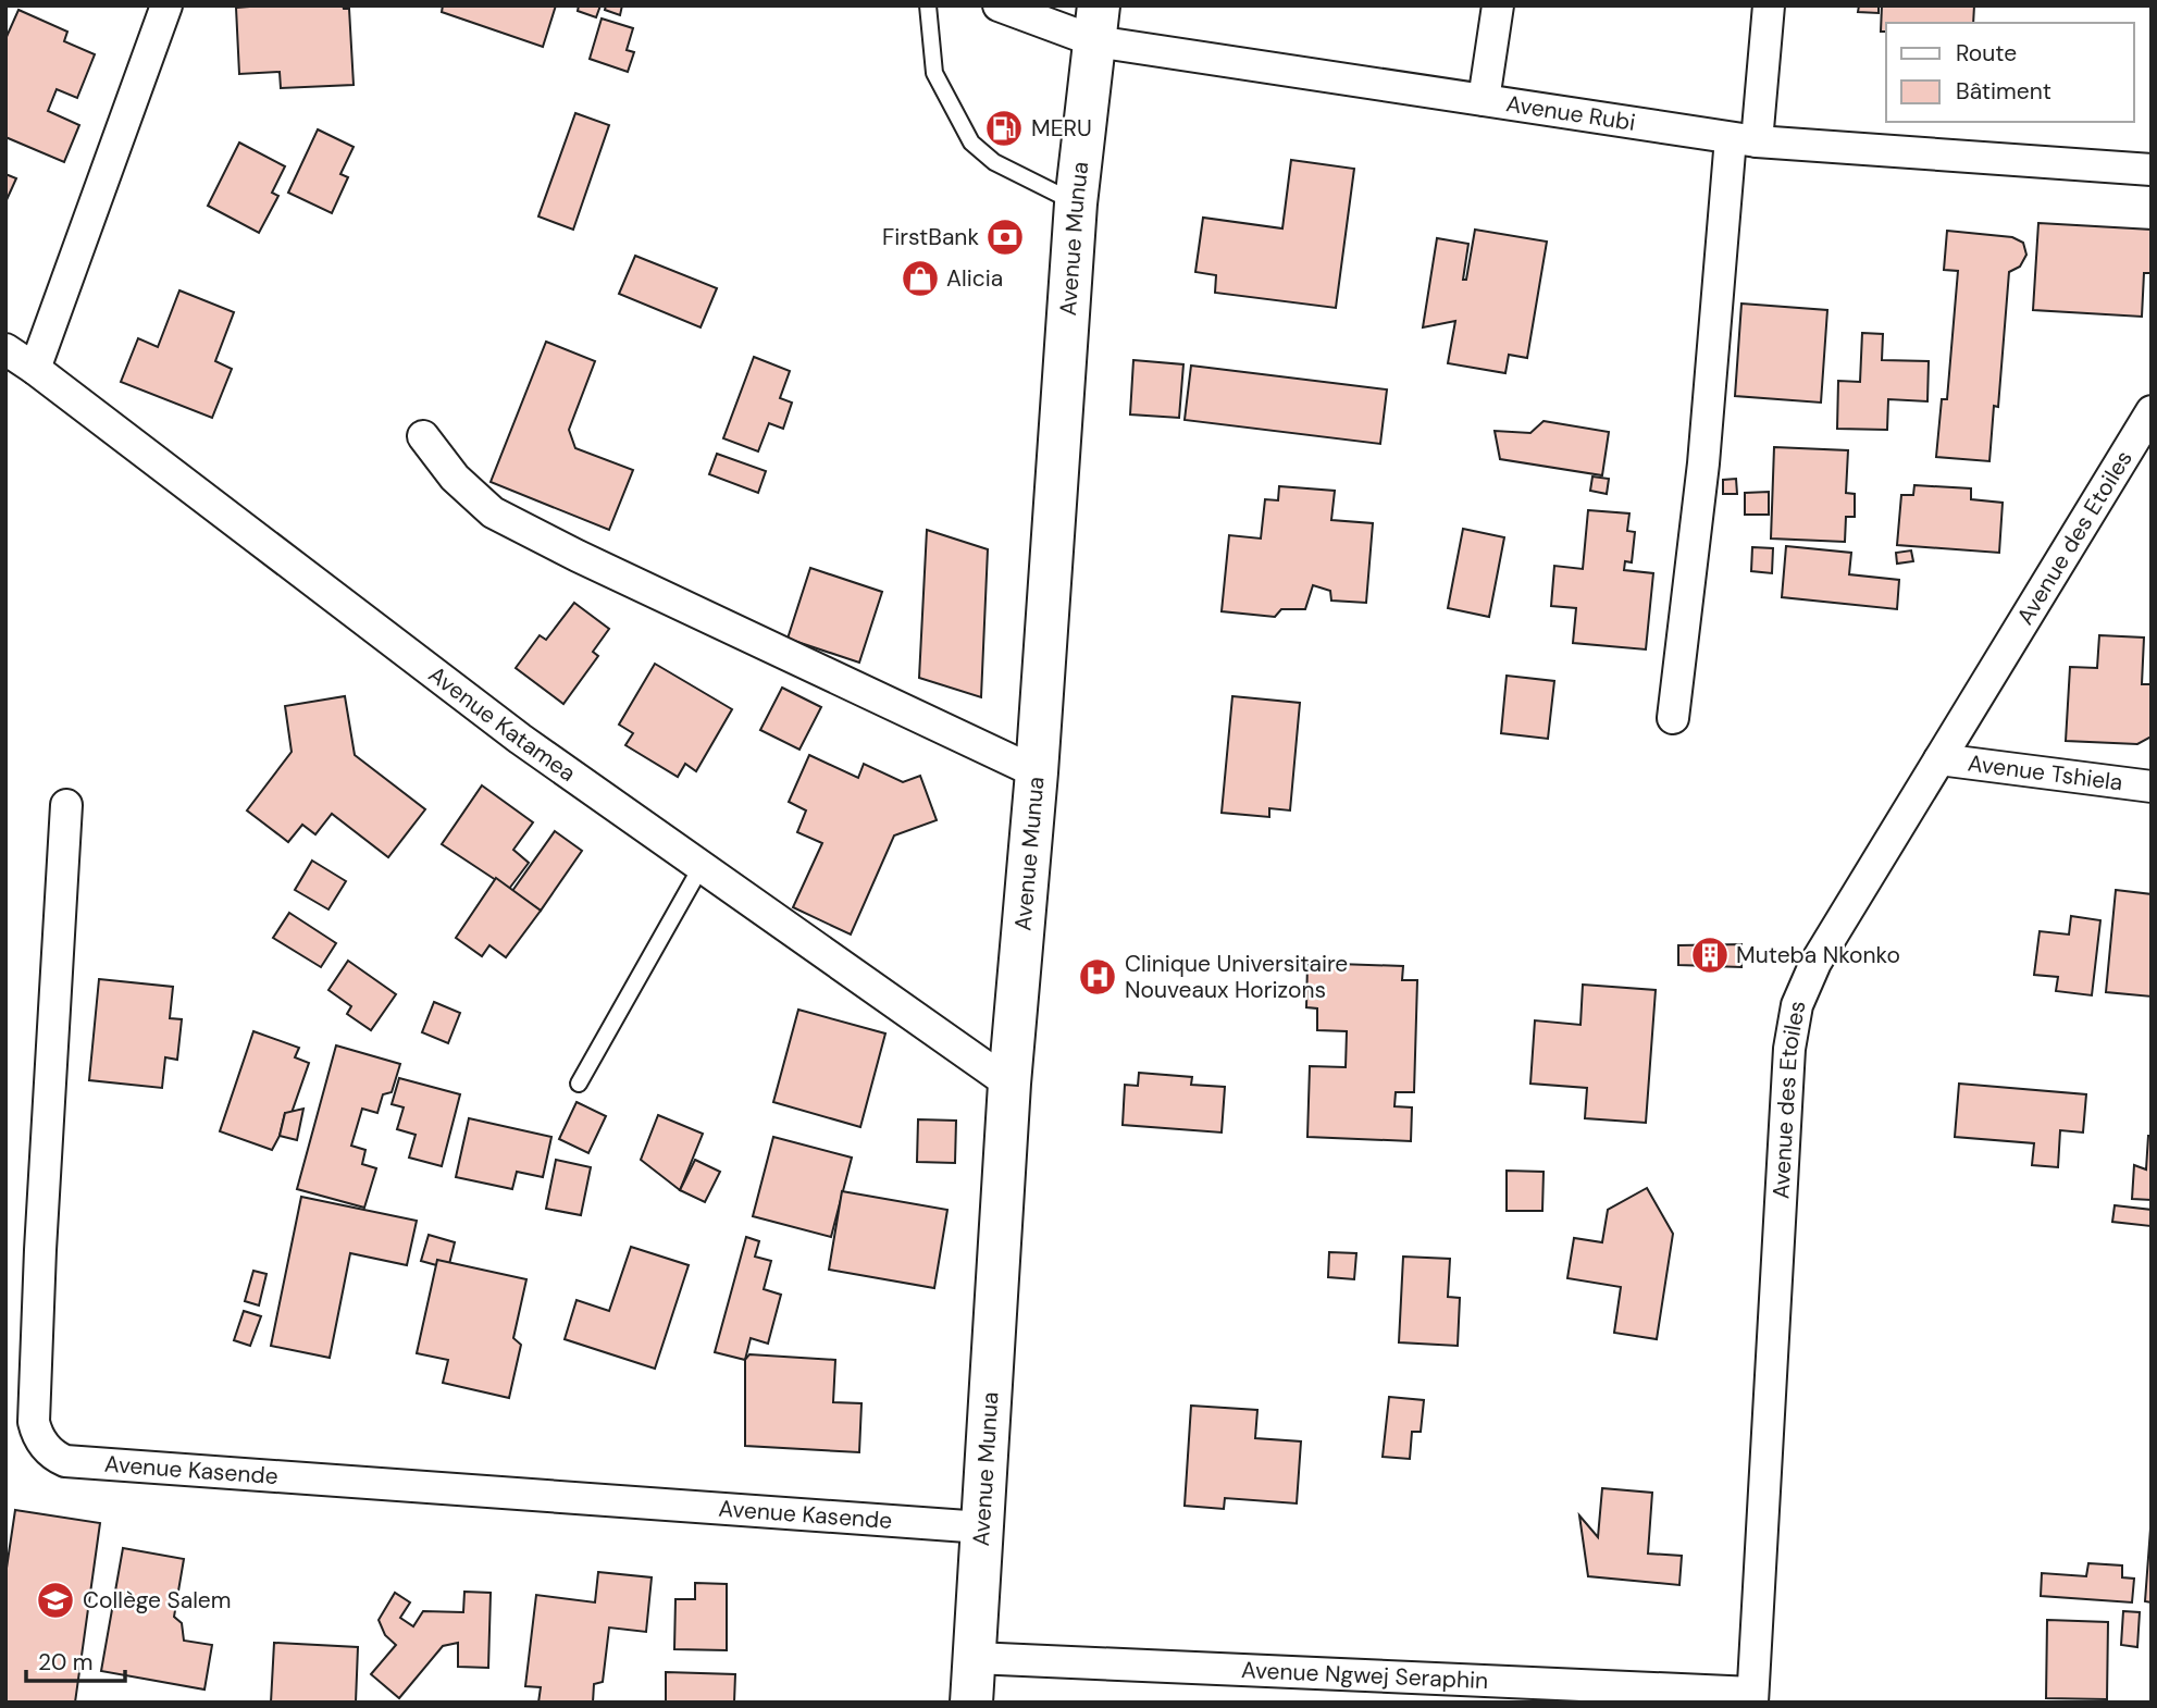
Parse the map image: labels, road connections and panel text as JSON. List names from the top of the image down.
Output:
{
  "streets": {
    "main road": ["Avenue Munua"],
    "street": [
      "Avenue Rubi",
      "Avenue des Etoiles",
      "Avenue Katamea",
      "Avenue Tshiela",
      "Avenue Kasende",
      "Avenue Ngwej Seraphin"
    ]
  },
  "crossings": [
    ["Avenue Rubi", "Avenue Munua"],
    ["Avenue Munua", "Avenue Katamea"],
    ["Avenue Munua", "Avenue Kasende"],
    ["Avenue Munua", "Avenue Ngwej Seraphin"],
    ["Avenue des Etoiles", "Avenue Tshiela"],
    ["Avenue des Etoiles", "Avenue Ngwej Seraphin"]
  ],
  "places": {
    "fuel station": ["MERU"],
    "bank": ["FirstBank"],
    "shop": ["Alicia"],
    "building": ["Muteba Nkonko"],
    "hospital": ["Clinique Universitaire Nouveaux Horizons"],
    "school or university": ["Collège Salem"]
  },
  "legend": ["Route", "Bâtiment"],
  "scale_bar": "20 m"
}
